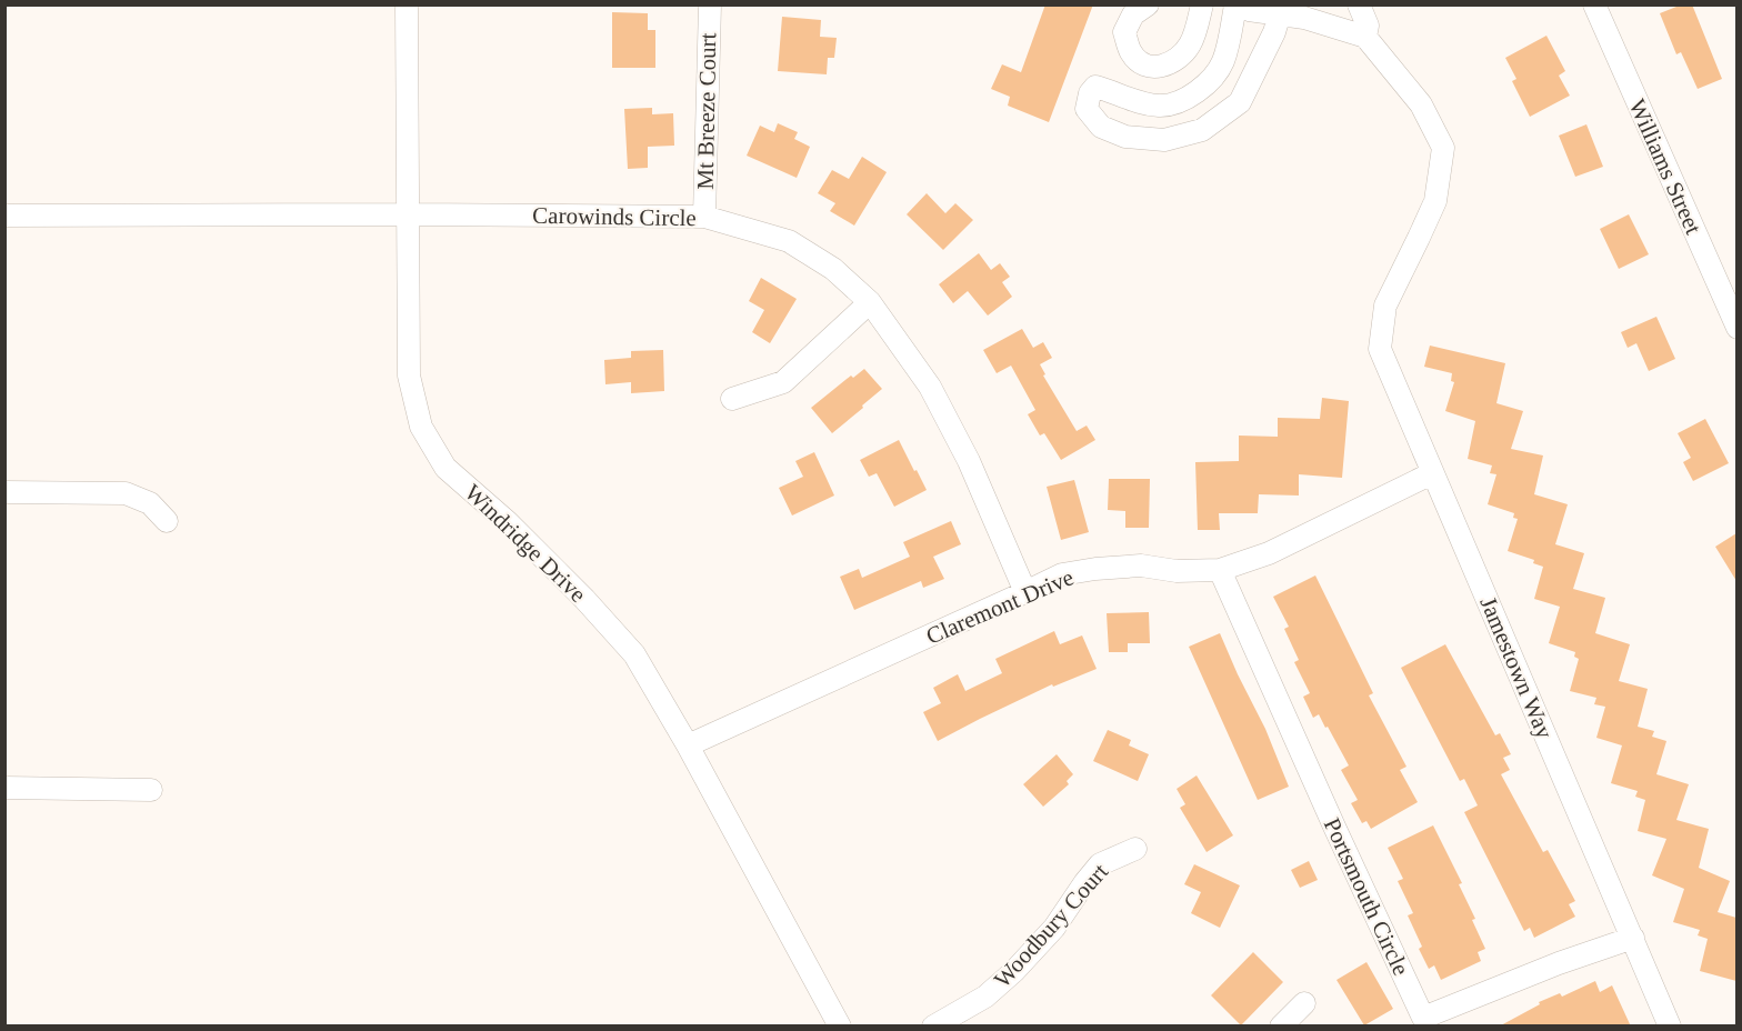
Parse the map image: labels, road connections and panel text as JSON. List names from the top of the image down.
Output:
{
  "streets": {
    "street": [
      "Mt Breeze Court",
      "Williams Street",
      "Carowinds Circle",
      "Windridge Drive",
      "Claremont Drive",
      "Jamestown Way",
      "Portsmouth Circle",
      "Woodbury Court"
    ]
  },
  "crossings": [
    ["Mt Breeze Court", "Carowinds Circle"],
    ["Carowinds Circle", "Windridge Drive"],
    ["Carowinds Circle", "Claremont Drive"],
    ["Windridge Drive", "Claremont Drive"],
    ["Claremont Drive", "Jamestown Way"],
    ["Claremont Drive", "Portsmouth Circle"],
    ["Jamestown Way", "Portsmouth Circle"]
  ]
}
